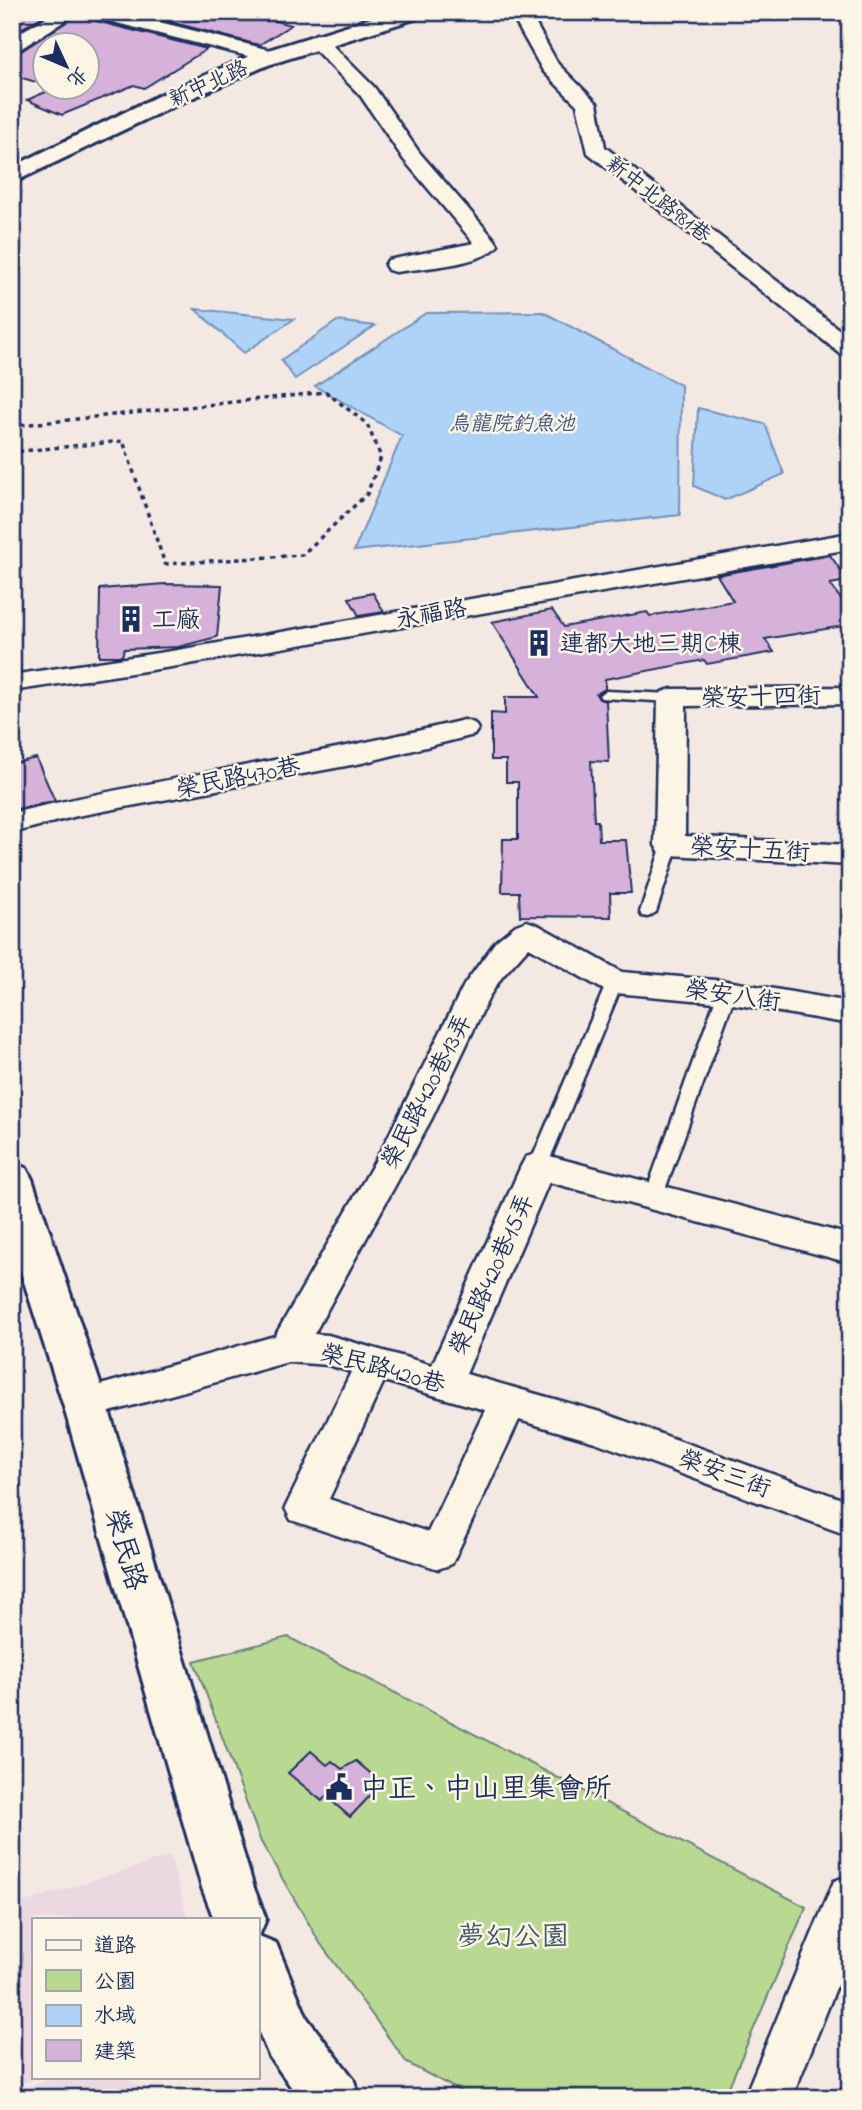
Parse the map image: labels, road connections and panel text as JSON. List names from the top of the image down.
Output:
{
  "streets": {
    "street": [
      "新中北路",
      "新中北路981巷",
      "永福路",
      "榮安十四街",
      "榮民路470巷",
      "榮安十五街",
      "榮安八街",
      "榮民路420巷13弄",
      "榮民路420巷15弄",
      "榮民路420巷",
      "榮安三街",
      "榮民路"
    ]
  },
  "crossings": [
    ["榮安十四街", "榮安十五街"],
    ["榮安八街", "榮民路420巷13弄"],
    ["榮民路420巷13弄", "榮民路420巷"],
    ["榮民路420巷15弄", "榮民路420巷"],
    ["榮民路420巷", "榮安三街"],
    ["榮民路420巷", "榮民路"]
  ],
  "water": ["烏龍院釣魚池"],
  "parks": ["夢幻公園"],
  "places": {
    "building": ["工廠", "連都大地三期C棟"],
    "public building": ["中正、中山里集會所"]
  },
  "legend": [
    "道路",
    "公園",
    "水域",
    "建築"
  ],
  "north": "bottom right"
}
